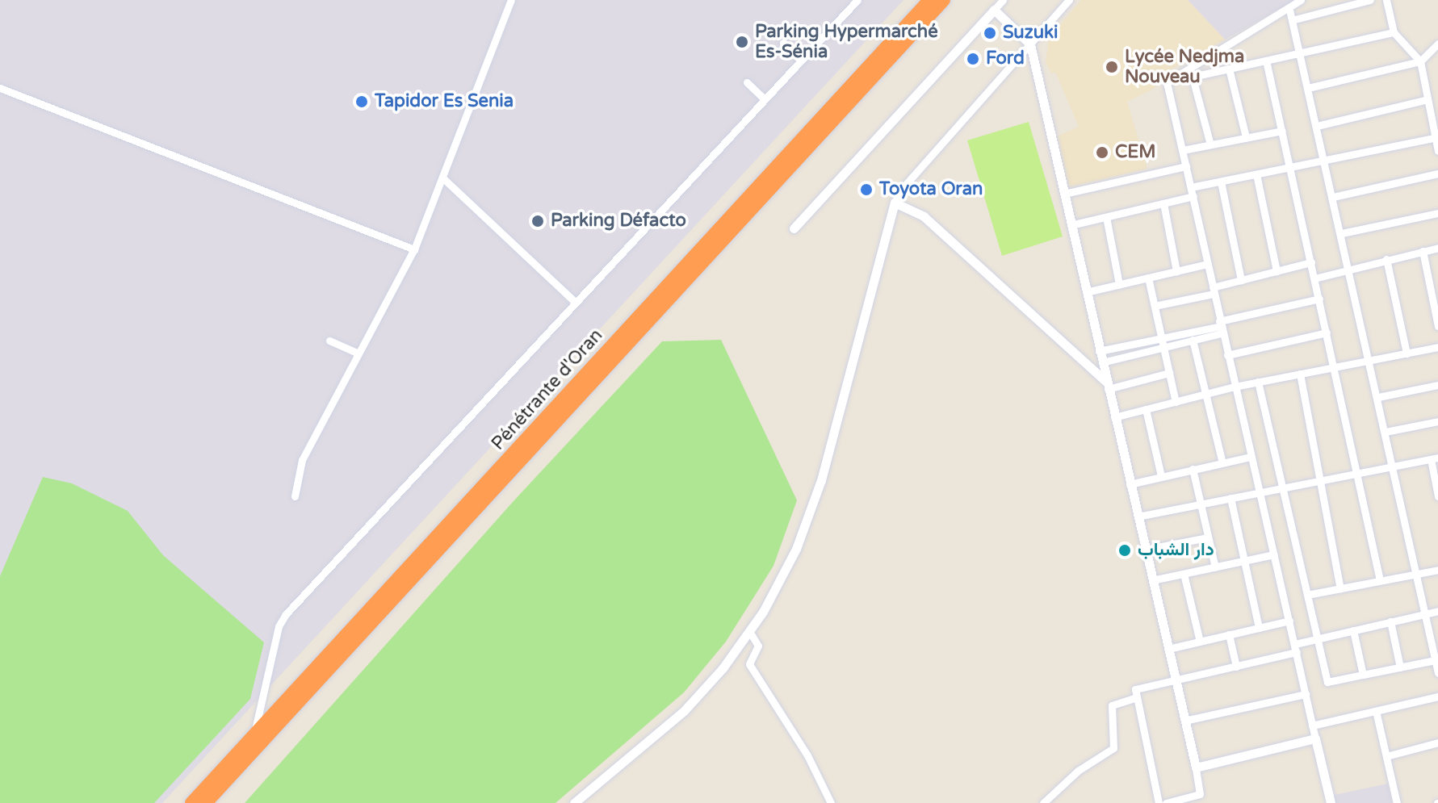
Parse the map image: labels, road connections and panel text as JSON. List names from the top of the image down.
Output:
{
  "streets": {
    "highway": ["Pénétrante d'Oran"]
  },
  "places": [
    "Suzuki",
    "Parking Hypermarché Es-Sénia",
    "Ford",
    "Lycée Nedjma Nouveau",
    "Tapidor Es Senia",
    "CEM",
    "Toyota Oran",
    "Parking Défacto",
    "دار الشباب"
  ]
}
